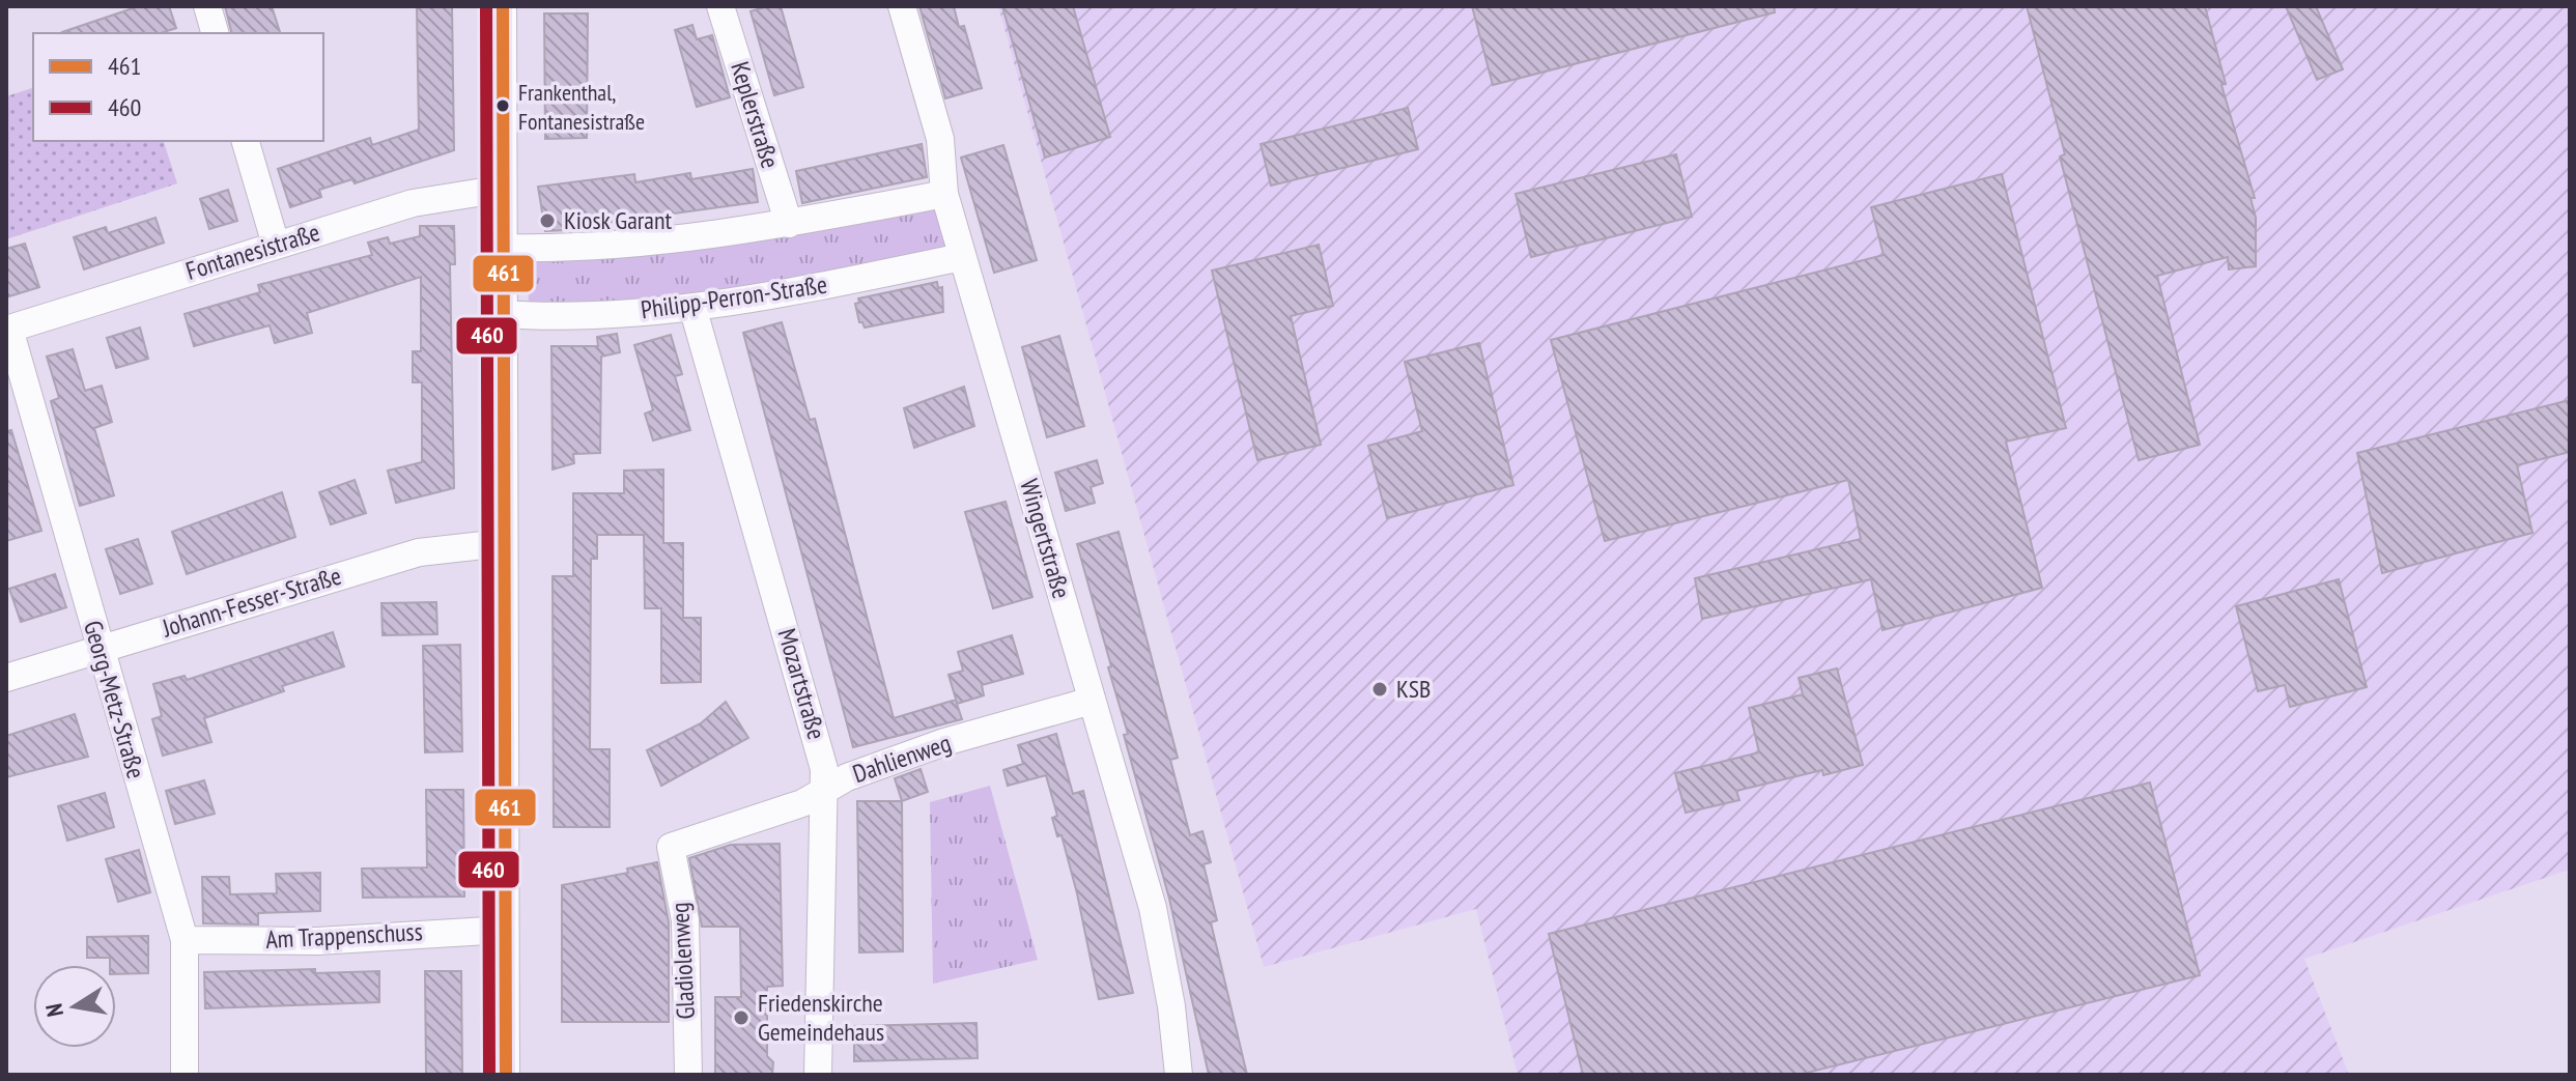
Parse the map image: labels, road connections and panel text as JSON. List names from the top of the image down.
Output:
{
  "streets": {
    "street": [
      "Keplerstraße",
      "Fontanesistraße",
      "Philipp-Perron-Straße",
      "Wingertstraße",
      "Johann-Fesser-Straße",
      "Mozartstraße",
      "Georg-Metz-Straße",
      "Dahlienweg",
      "Am Trappenschuss",
      "Gladiolenweg"
    ]
  },
  "crossings": [
    ["Fontanesistraße", "Georg-Metz-Straße"],
    ["Philipp-Perron-Straße", "Wingertstraße"],
    ["Philipp-Perron-Straße", "Mozartstraße"],
    ["Wingertstraße", "Dahlienweg"],
    ["Johann-Fesser-Straße", "Georg-Metz-Straße"],
    ["Mozartstraße", "Dahlienweg"],
    ["Georg-Metz-Straße", "Am Trappenschuss"],
    ["Dahlienweg", "Gladiolenweg"]
  ],
  "places": [
    "Frankenthal, Fontanesistraße",
    "Kiosk Garant",
    "KSB",
    "Friedenskirche Gemeindehaus"
  ],
  "lines": ["transit line 461", "transit line 460"],
  "legend": ["461", "460"],
  "north": "left"
}
